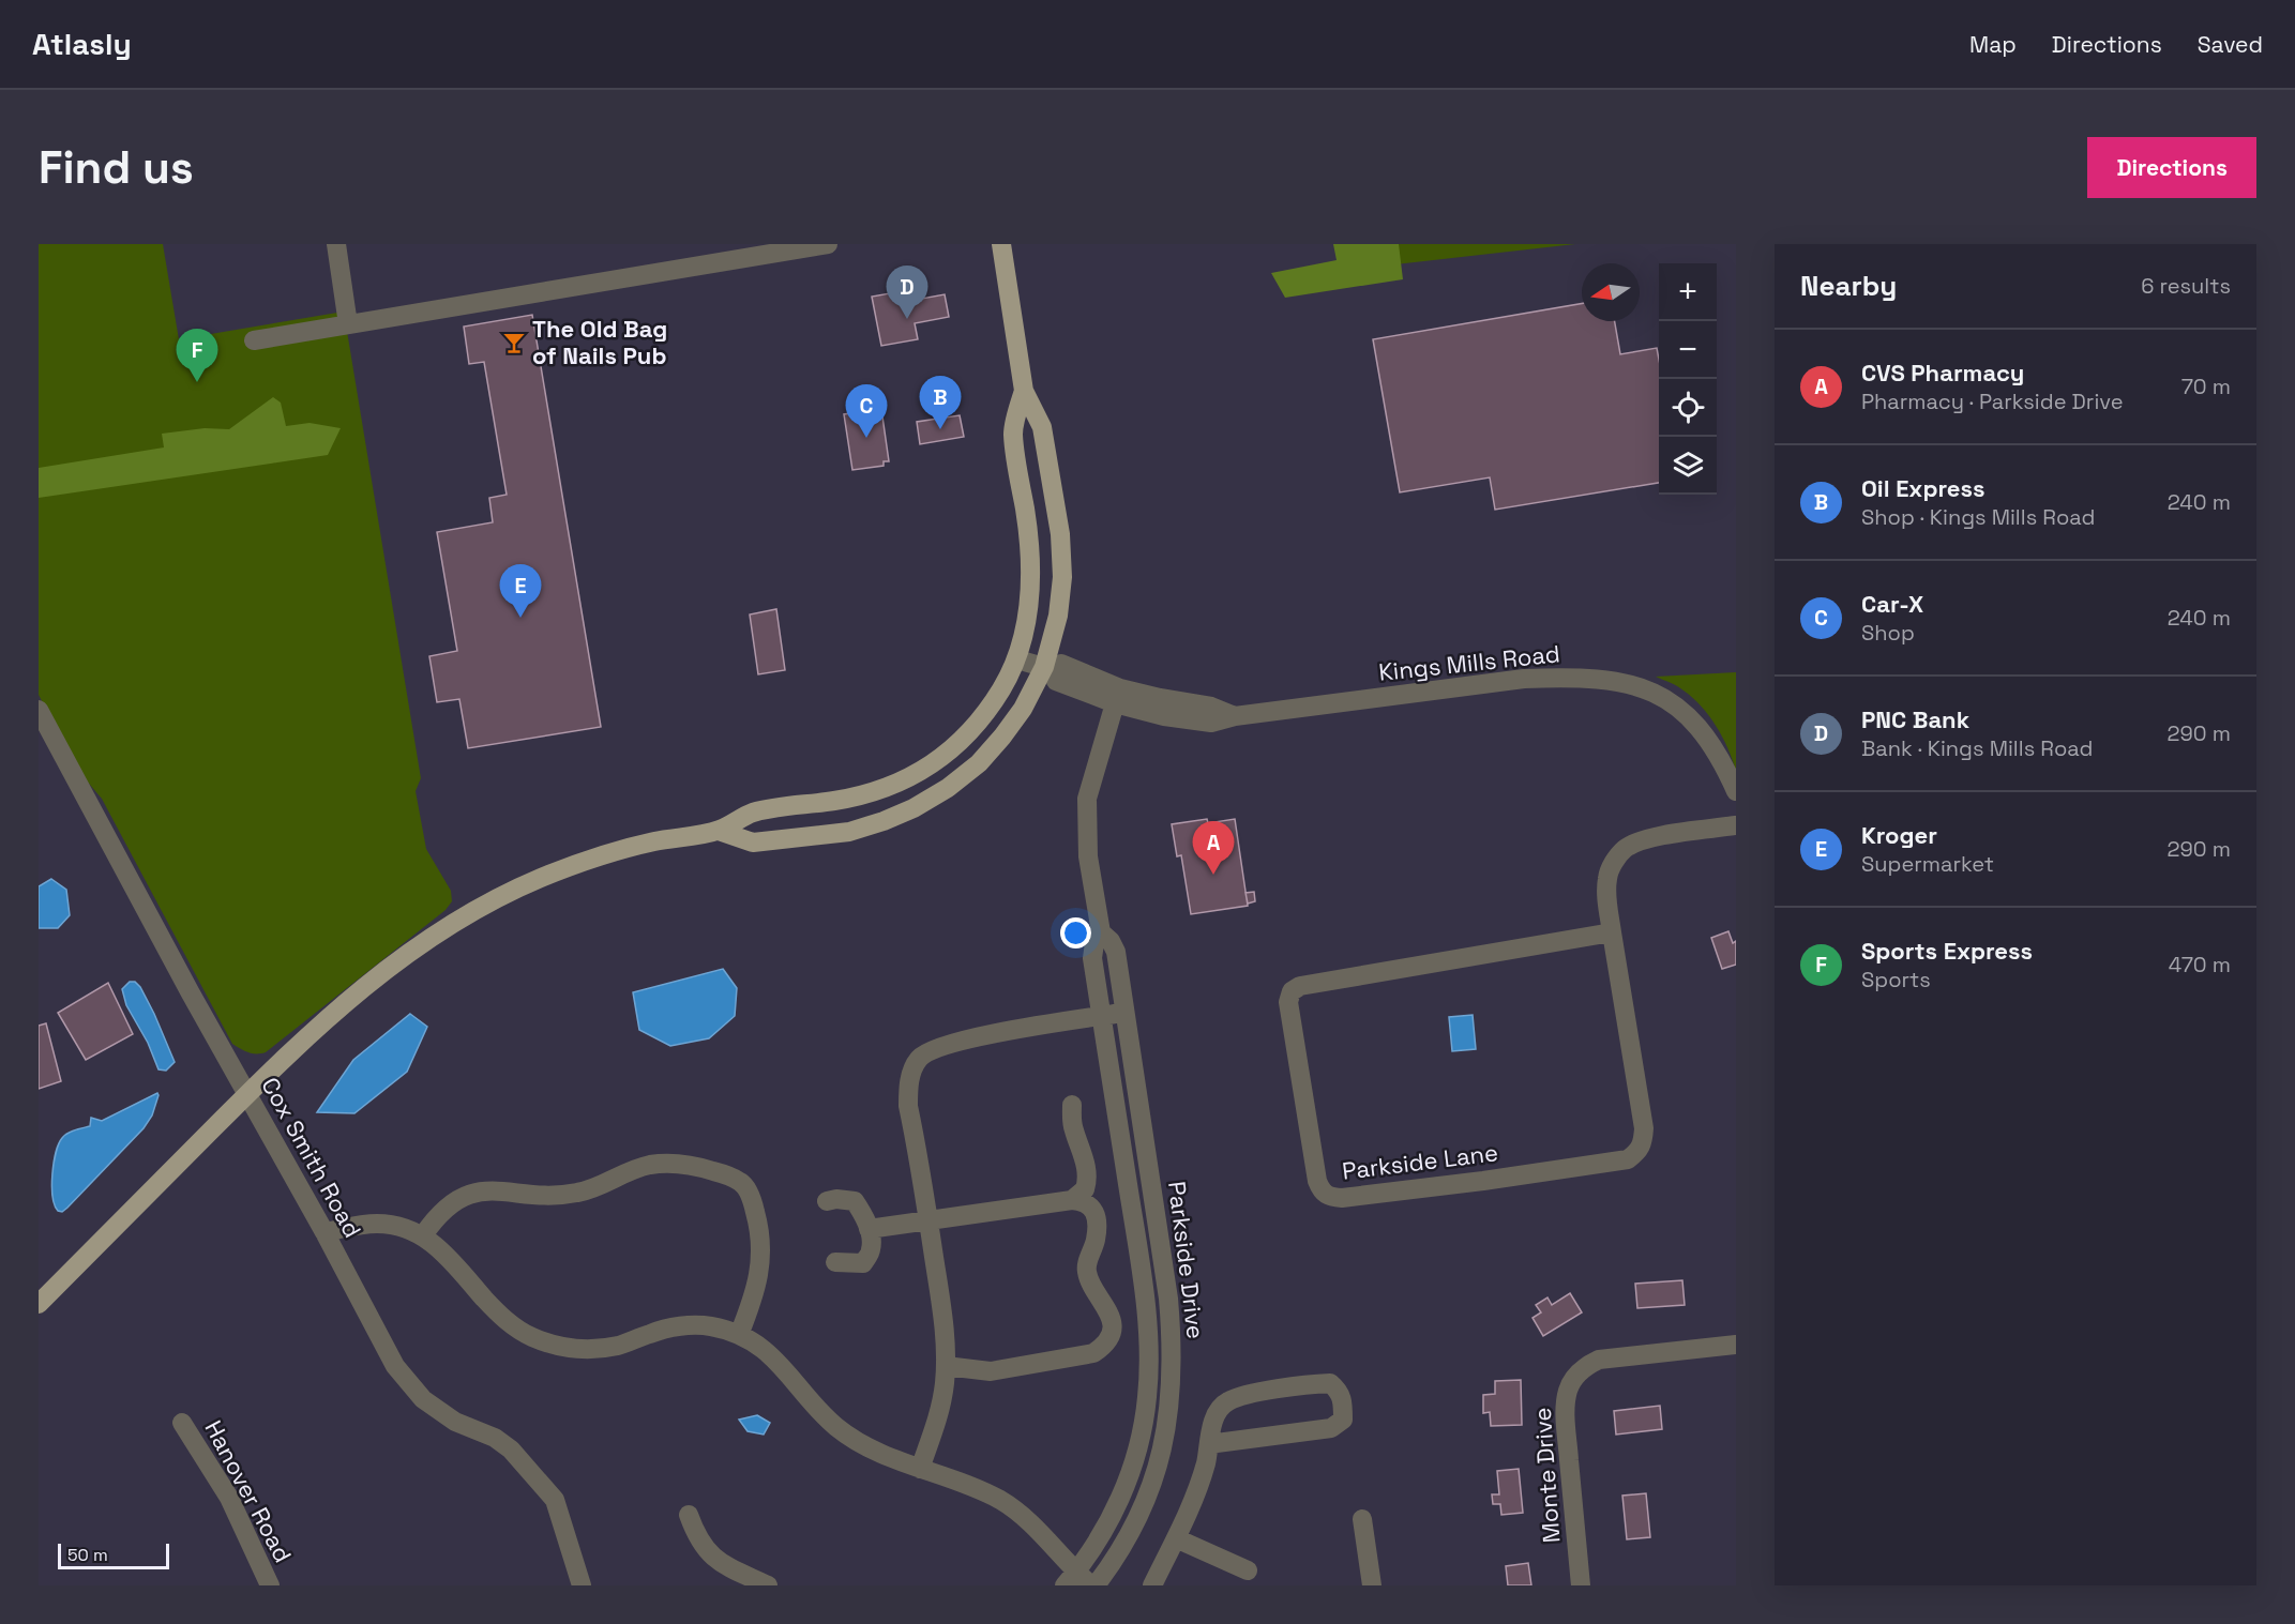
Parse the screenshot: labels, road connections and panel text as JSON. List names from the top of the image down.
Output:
{
  "streets": {
    "street": [
      "Kings Mills Road",
      "Cox Smith Road",
      "Parkside Lane",
      "Parkside Drive",
      "Monte Drive",
      "Hanover Road"
    ]
  },
  "crossings": [
    ["Kings Mills Road", "Parkside Drive"]
  ],
  "places": {
    "bar": ["The Old Bag of Nails Pub"]
  },
  "scale_bar": "50 m",
  "north": "left",
  "page": {
    "header": "Atlasly",
    "nav": ["Map", "Directions", "Saved"],
    "buttons": "Directions",
    "title": "Find us",
    "heading": ["Nearby", "6 results"],
    "map_buttons": ["+", "−"],
    "pins": [
      "D",
      "F",
      "B",
      "C",
      "E",
      "A"
    ],
    "list": [
      {
        "mark": "A",
        "name": "CVS Pharmacy",
        "note": "Pharmacy · Parkside Drive",
        "value": "70 m"
      },
      {
        "mark": "B",
        "name": "Oil Express",
        "note": "Shop · Kings Mills Road",
        "value": "240 m"
      },
      {
        "mark": "C",
        "name": "Car-X",
        "note": "Shop",
        "value": "240 m"
      },
      {
        "mark": "D",
        "name": "PNC Bank",
        "note": "Bank · Kings Mills Road",
        "value": "290 m"
      },
      {
        "mark": "E",
        "name": "Kroger",
        "note": "Supermarket",
        "value": "290 m"
      },
      {
        "mark": "F",
        "name": "Sports Express",
        "note": "Sports",
        "value": "470 m"
      }
    ],
    "scale": "50 m"
  }
}
